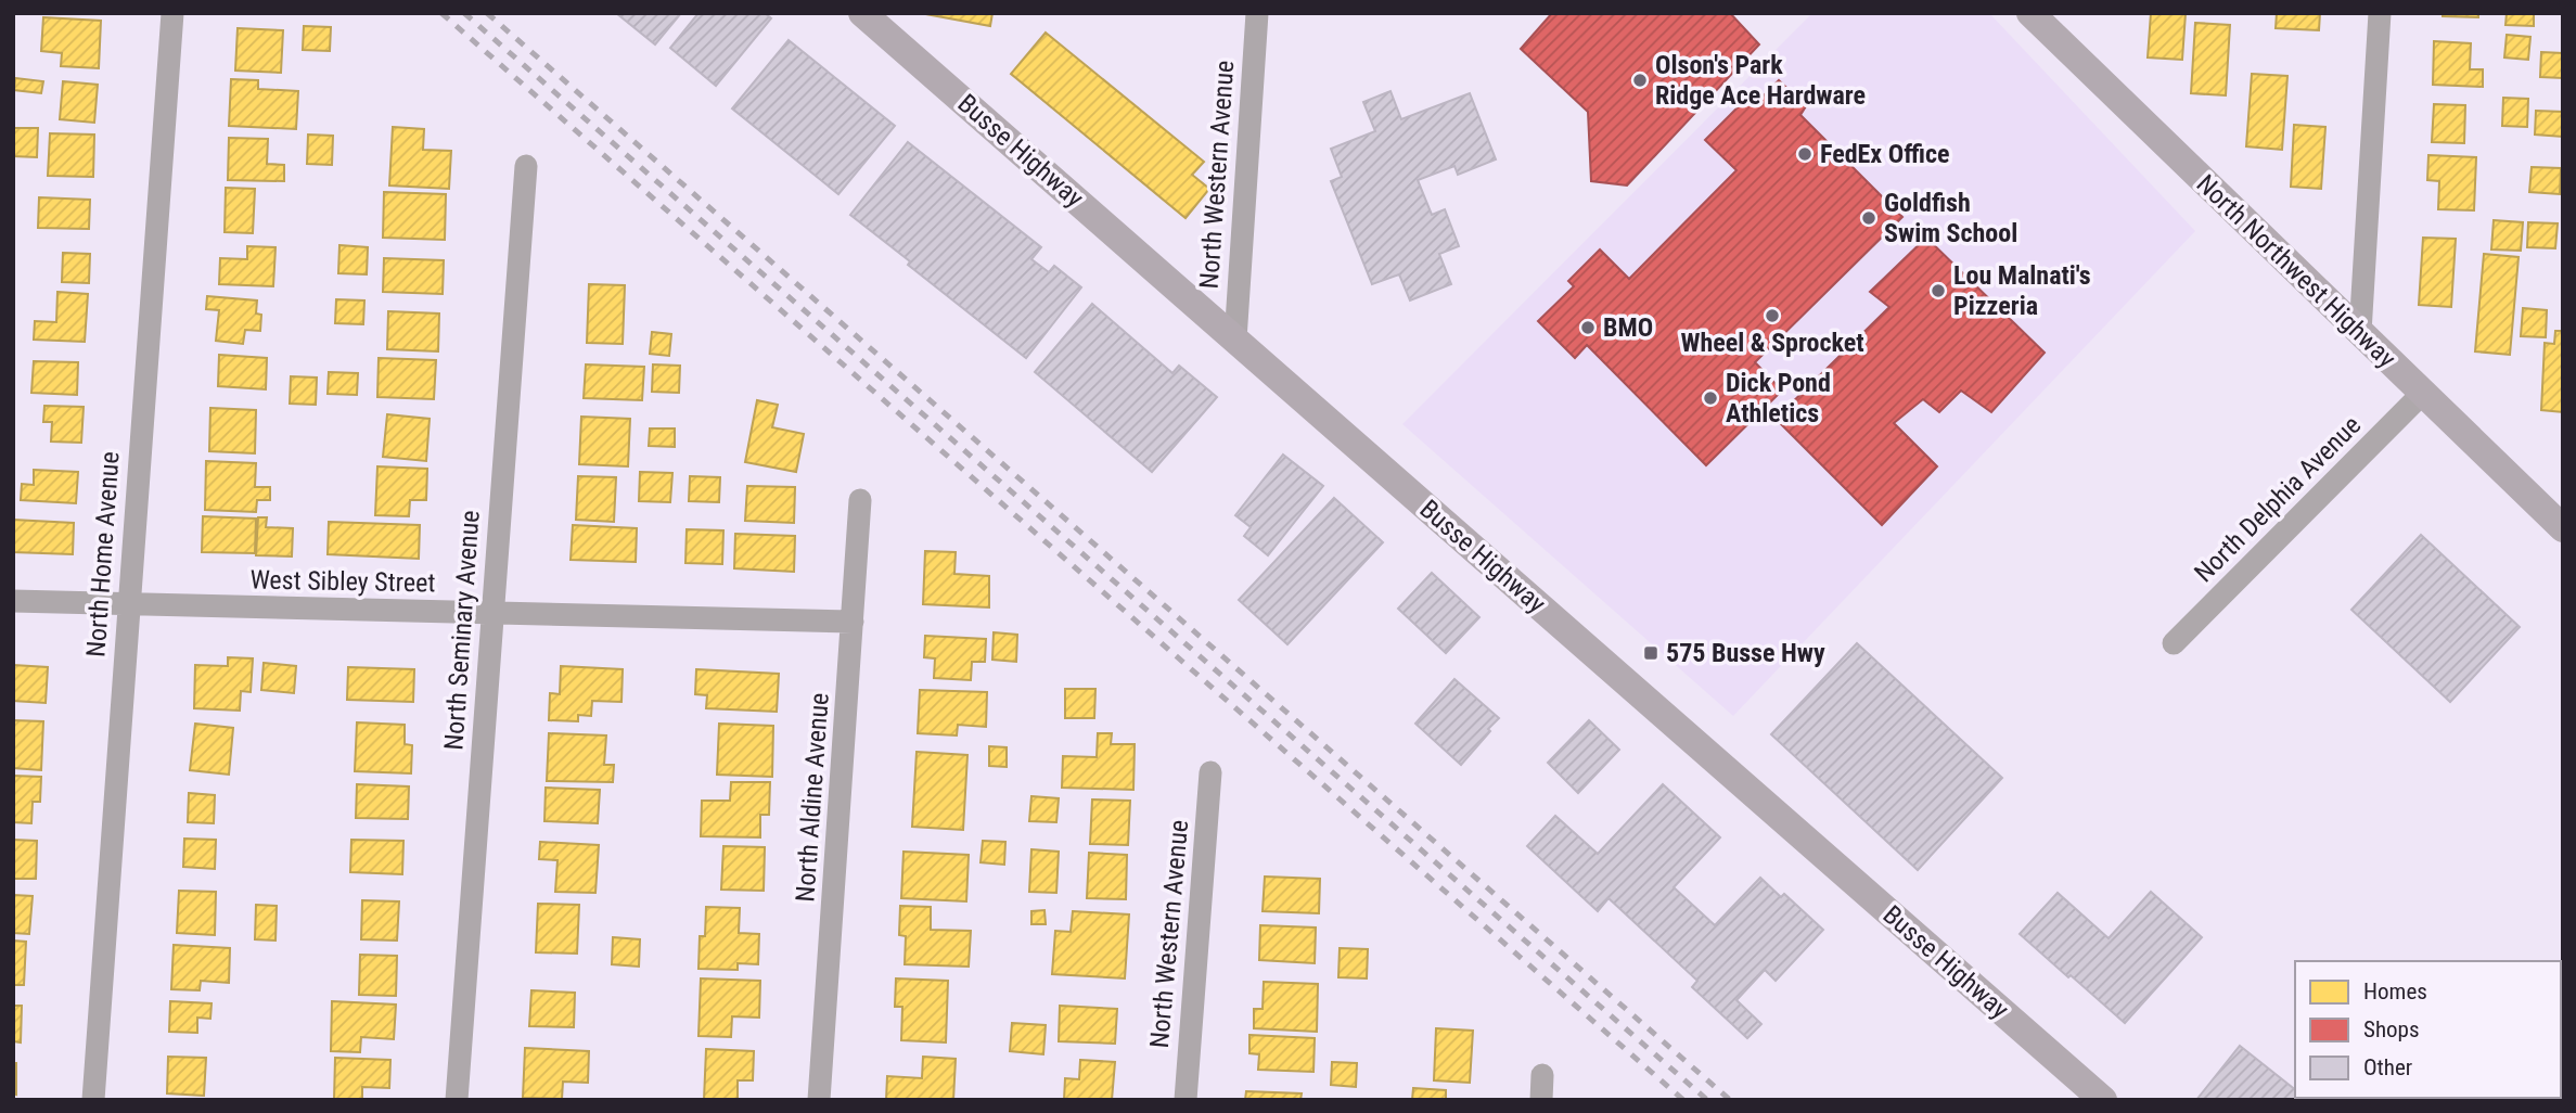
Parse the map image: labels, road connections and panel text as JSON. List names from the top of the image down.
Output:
{
  "streets": {
    "main road": ["Busse Highway", "North Northwest Highway"],
    "street": [
      "North Western Avenue",
      "North Delphia Avenue",
      "North Home Avenue",
      "West Sibley Street",
      "North Seminary Avenue",
      "North Aldine Avenue"
    ]
  },
  "crossings": [
    ["Busse Highway", "North Western Avenue"],
    ["North Northwest Highway", "North Delphia Avenue"],
    ["North Home Avenue", "West Sibley Street"],
    ["West Sibley Street", "North Seminary Avenue"],
    ["West Sibley Street", "North Aldine Avenue"]
  ],
  "places": {
    "other": [
      "Olson's Park Ridge Ace Hardware",
      "FedEx Office",
      "Goldfish Swim School",
      "Lou Malnati's Pizzeria",
      "Wheel & Sprocket",
      "BMO",
      "Dick Pond Athletics"
    ],
    "transit": ["575 Busse Hwy"]
  },
  "legend": ["Homes", "Shops", "Other"]
}
